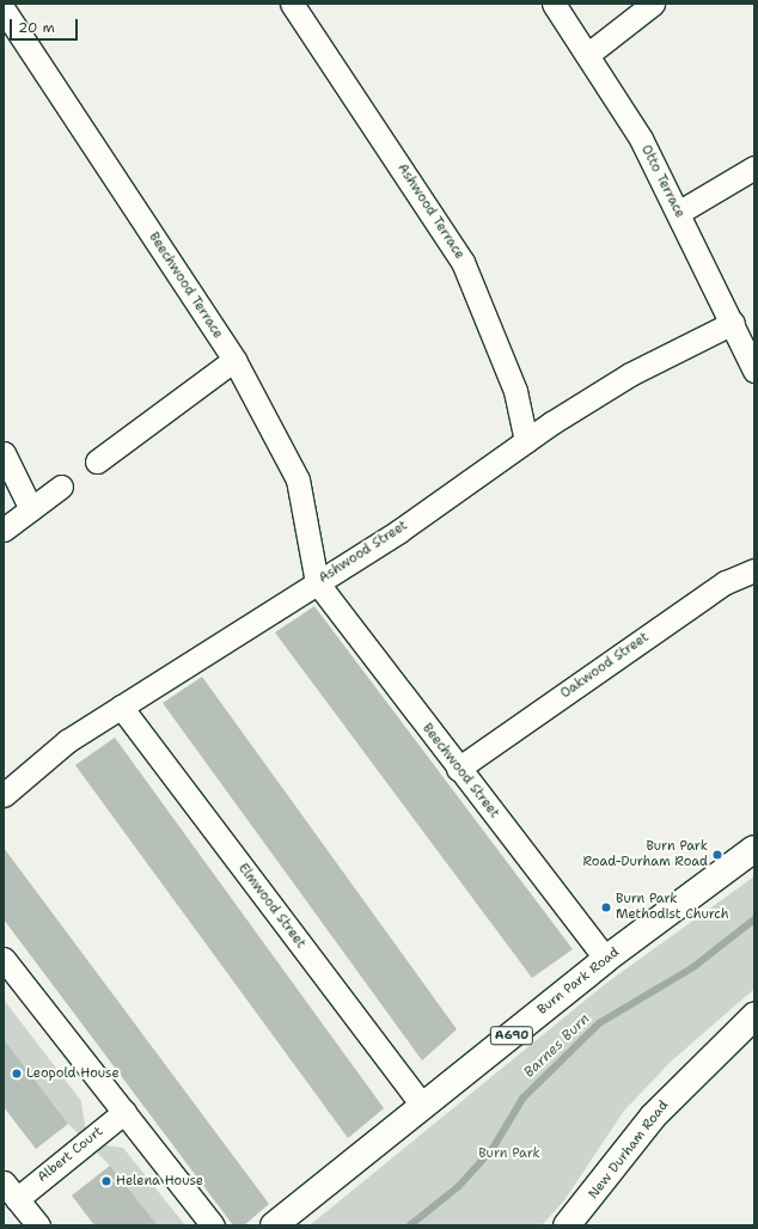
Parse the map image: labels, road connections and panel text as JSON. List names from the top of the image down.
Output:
{
  "streets": {
    "highway": ["Burn Park Road", "A690", "New Durham Road"],
    "street": [
      "Otto Terrace",
      "Ashwood Terrace",
      "Beechwood Terrace",
      "Ashwood Street",
      "Oakwood Street",
      "Beechwood Street",
      "Elmwood Street",
      "Albert Court"
    ]
  },
  "crossings": [
    ["Otto Terrace", "Ashwood Street"],
    ["Ashwood Terrace", "Ashwood Street"],
    ["Beechwood Terrace", "Ashwood Street"],
    ["Beechwood Terrace", "Beechwood Street"],
    ["Ashwood Street", "Beechwood Street"],
    ["Ashwood Street", "Elmwood Street"],
    ["Oakwood Street", "Beechwood Street"],
    ["Beechwood Street", "Burn Park Road"],
    ["Elmwood Street", "Burn Park Road"]
  ],
  "water": ["Barnes Burn"],
  "parks": ["Burn Park"],
  "places": [
    "Burn Park Road-Durham Road",
    "Burn Park Methodist Church",
    "Leopold House",
    "Helena House"
  ],
  "scale_bar": "20 m"
}
